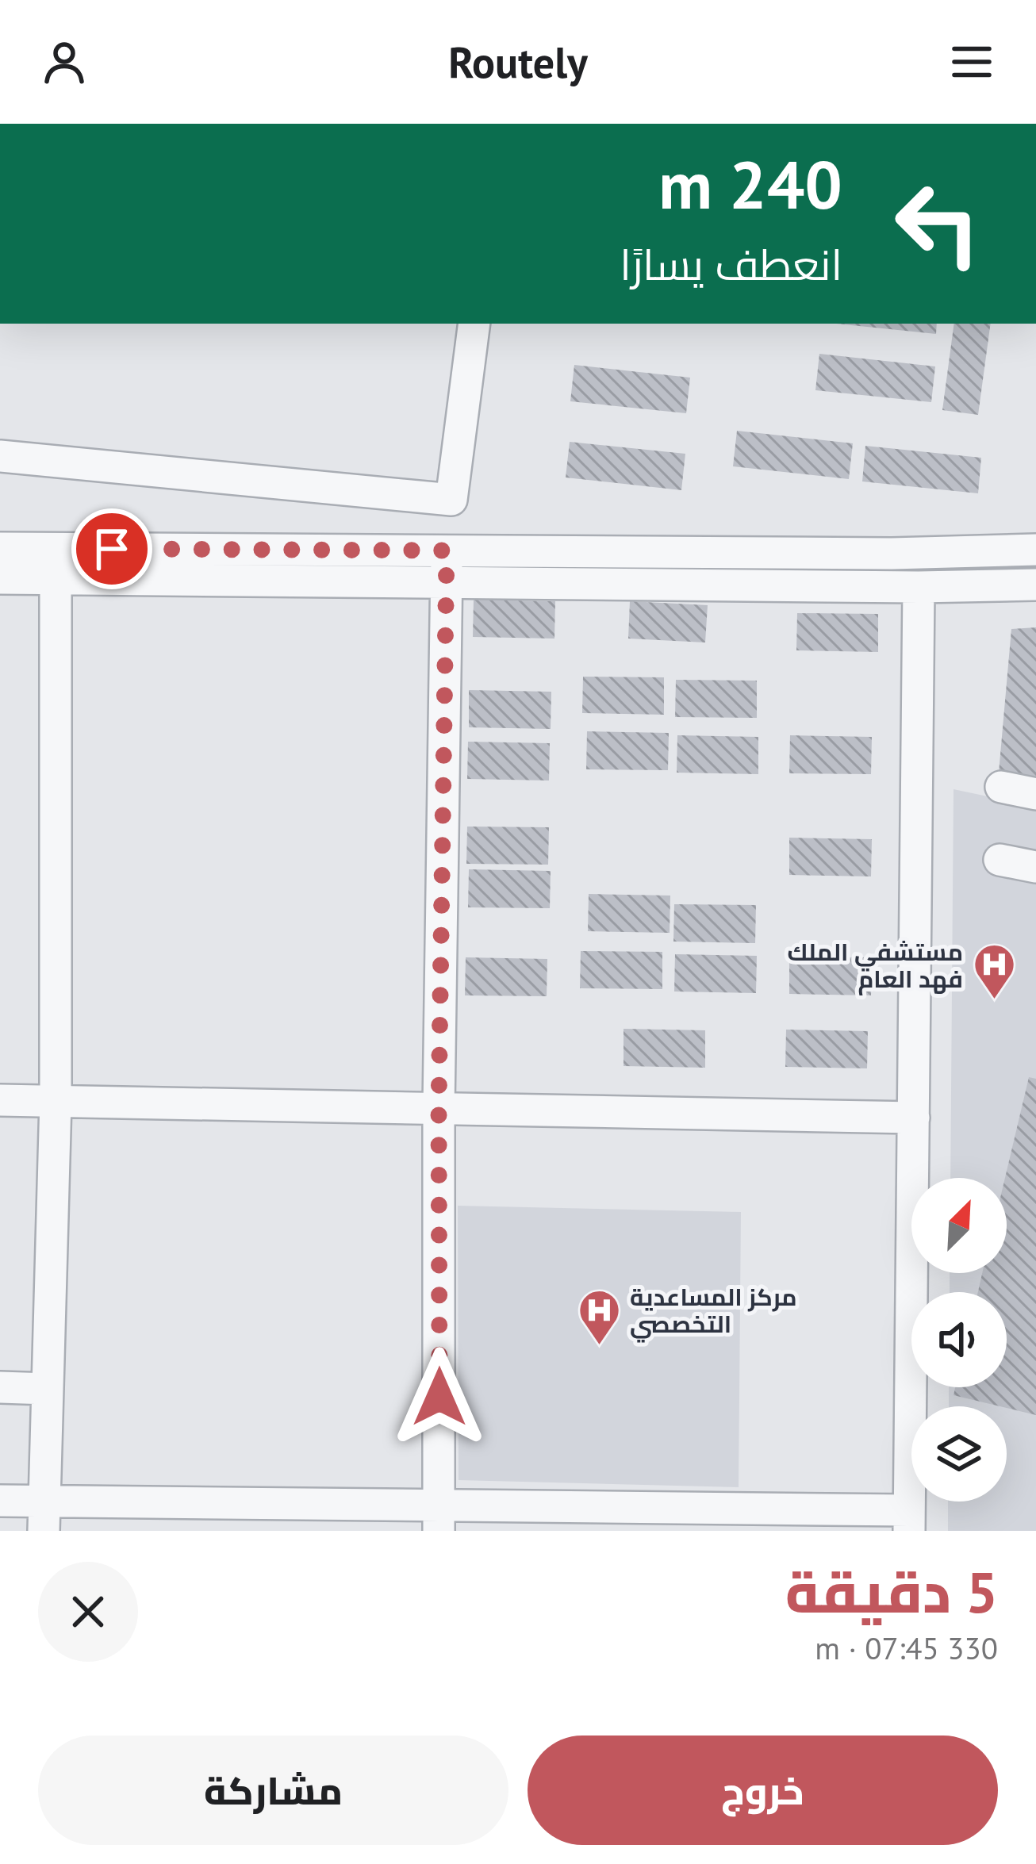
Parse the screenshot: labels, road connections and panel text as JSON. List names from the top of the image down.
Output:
{
  "places": {
    "hospital": ["مستشفي الملك فهد العام", "مركز المساعدية التخصصي"]
  },
  "north": "top right",
  "page": {
    "header": "Routely",
    "turn": ["240 m", "انعطف يسارًا"],
    "heading": ["5 دقيقة", "330 m · 07:45"],
    "buttons": ["خروج", "مشاركة"]
  }
}
